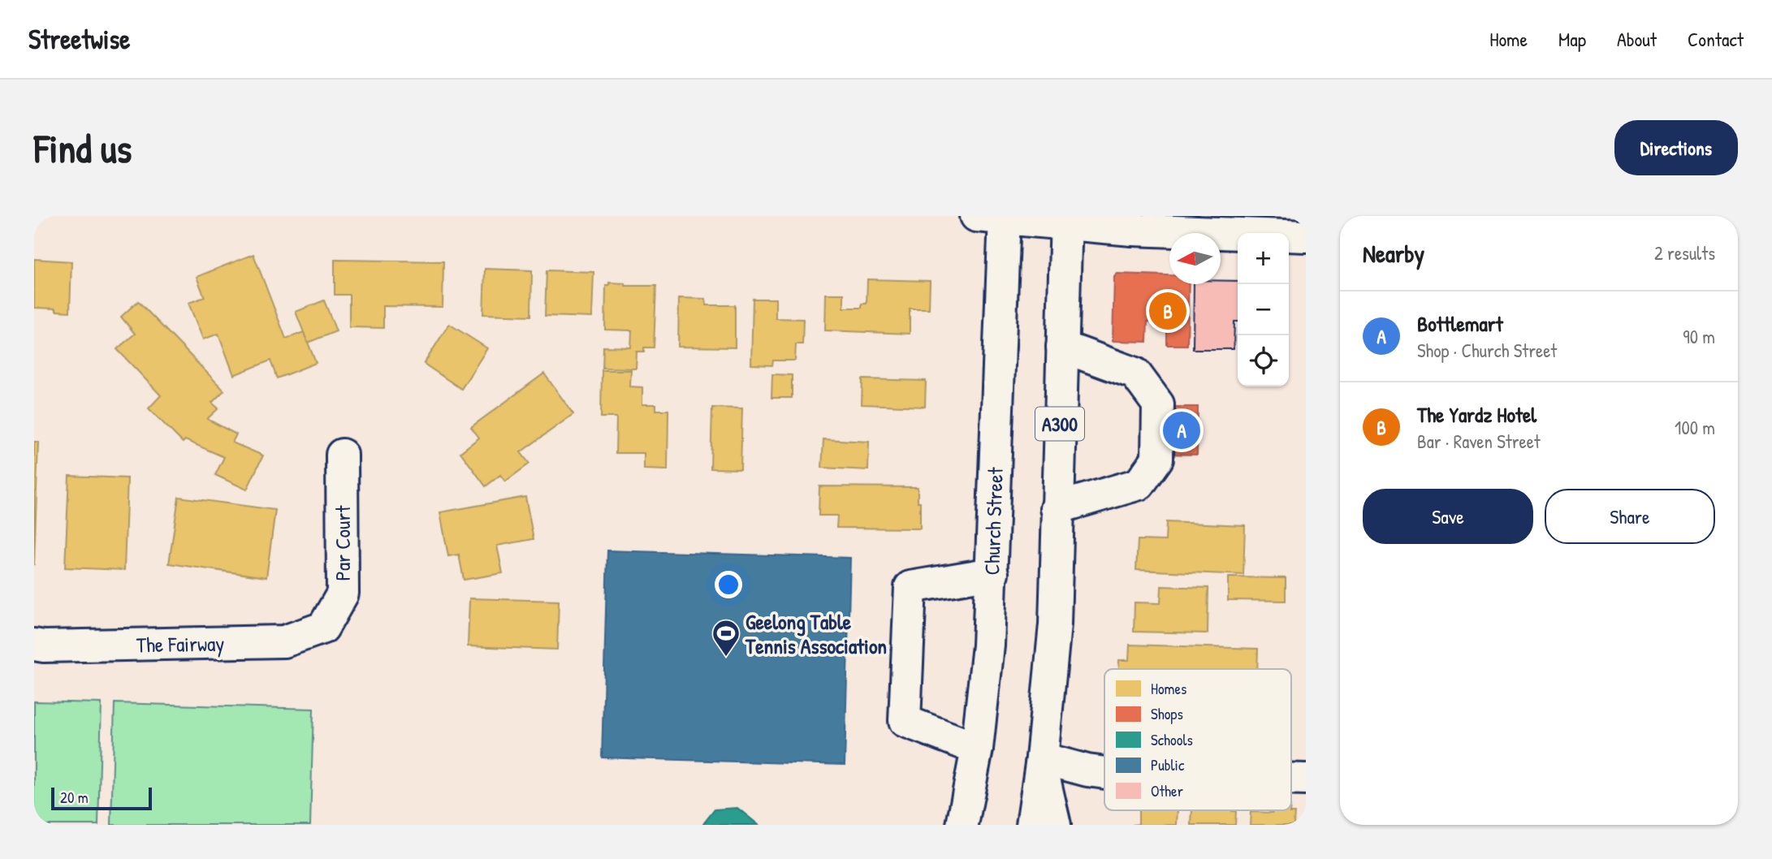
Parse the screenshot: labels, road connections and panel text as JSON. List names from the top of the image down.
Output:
{
  "streets": {
    "main road": [
      "A300",
      "Church Street",
      "Par Court",
      "The Fairway"
    ]
  },
  "crossings": [
    ["Par Court", "The Fairway"]
  ],
  "places": {
    "sports": ["Geelong Table Tennis Association"]
  },
  "legend": [
    "Homes",
    "Shops",
    "Schools",
    "Public",
    "Other"
  ],
  "scale_bar": "20 m",
  "north": "left",
  "page": {
    "header": "Streetwise",
    "nav": [
      "Home",
      "Map",
      "About",
      "Contact"
    ],
    "buttons": [
      "Directions",
      ["Save", "Share"]
    ],
    "title": "Find us",
    "heading": ["Nearby", "2 results"],
    "map_buttons": ["+", "−"],
    "pins": ["B", "A"],
    "list": [
      {
        "mark": "A",
        "name": "Bottlemart",
        "note": "Shop · Church Street",
        "value": "90 m"
      },
      {
        "mark": "B",
        "name": "The Yardz Hotel",
        "note": "Bar · Raven Street",
        "value": "100 m"
      }
    ],
    "scale": "20 m"
  }
}
